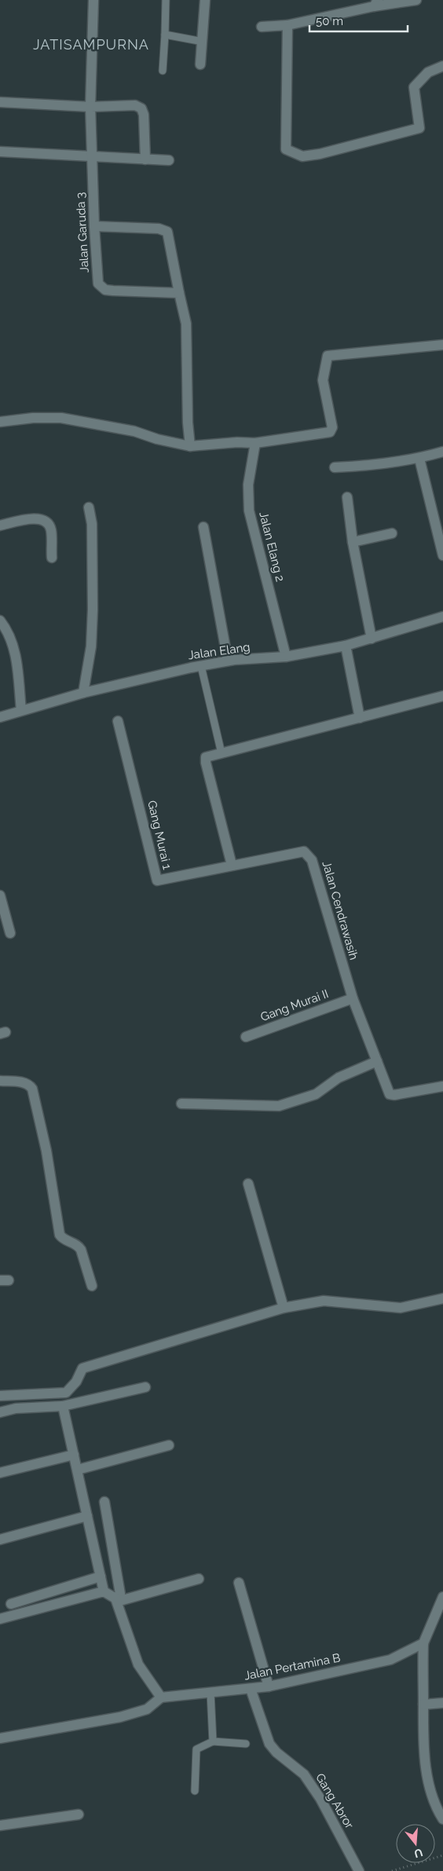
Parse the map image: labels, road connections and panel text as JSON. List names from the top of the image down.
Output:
{
  "streets": {
    "street": [
      "Jalan Garuda 3",
      "Jalan Elang 2",
      "Jalan Elang",
      "Gang Murai 1",
      "Jalan Cendrawasih",
      "Gang Murai II",
      "Jalan Pertamina B",
      "Gang Abror"
    ]
  },
  "crossings": [
    ["Jalan Elang 2", "Jalan Elang"],
    ["Gang Murai 1", "Jalan Cendrawasih"],
    ["Jalan Cendrawasih", "Gang Murai II"],
    ["Jalan Pertamina B", "Gang Abror"]
  ],
  "districts": ["JATISAMPURNA"],
  "scale_bar": "50 m",
  "north": "bottom"
}
